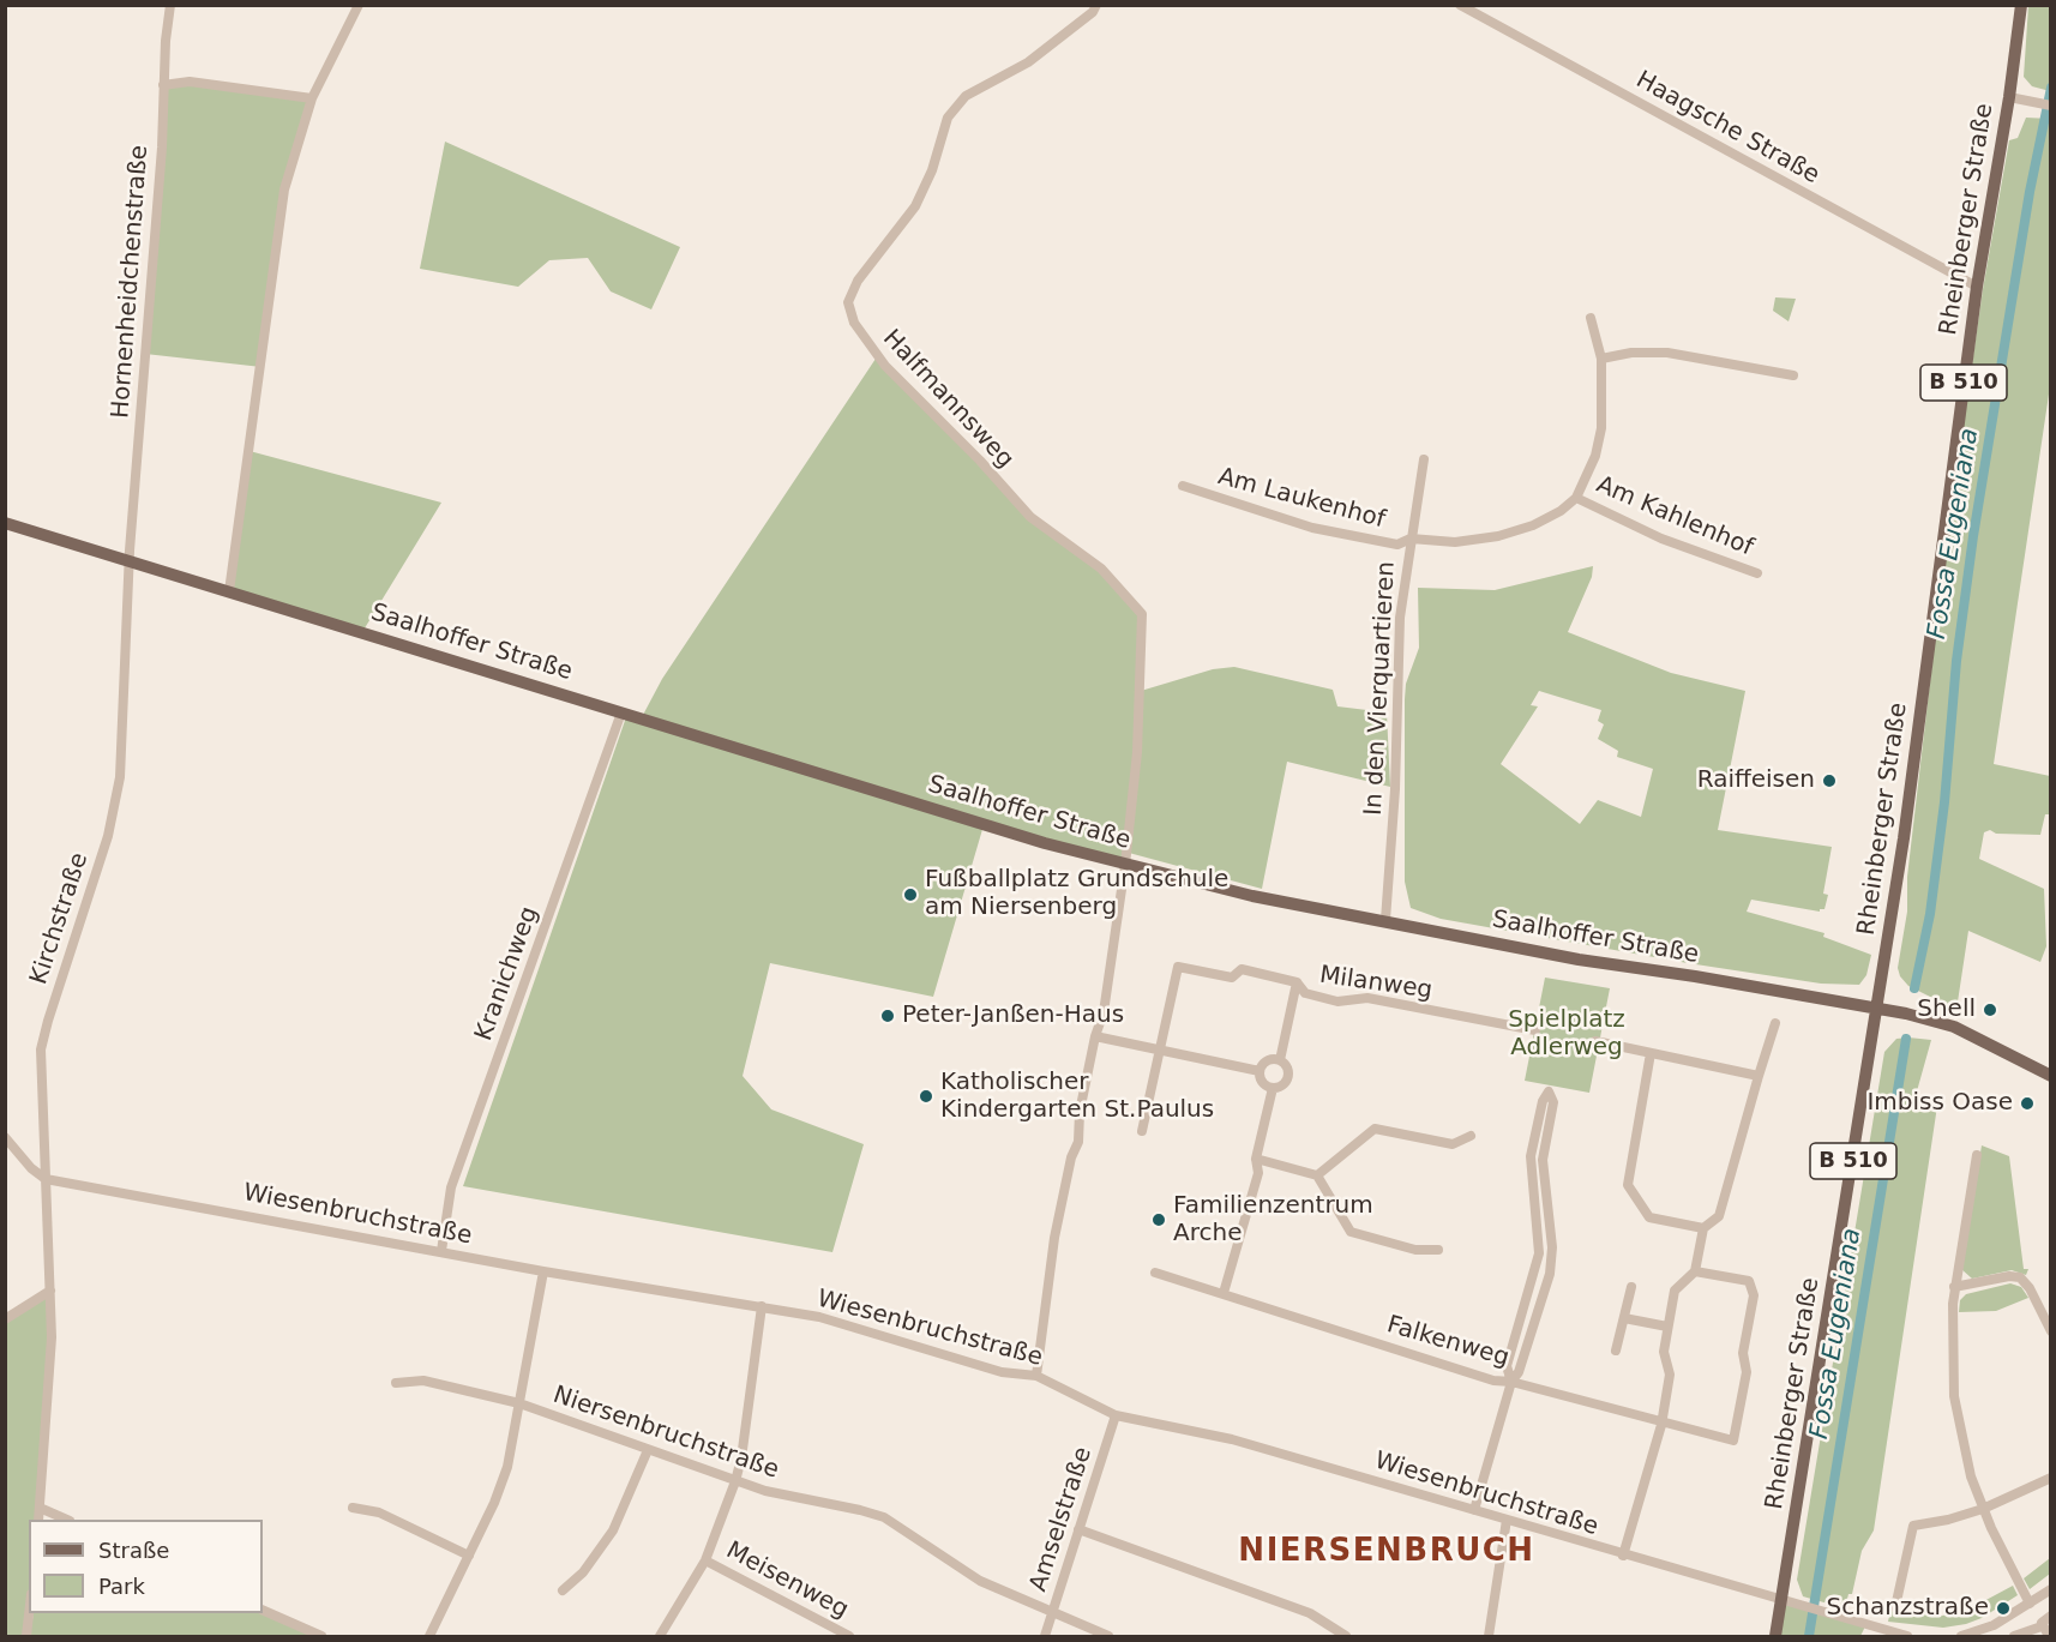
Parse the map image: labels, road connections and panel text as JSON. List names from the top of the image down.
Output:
{
  "streets": {
    "main road": ["Rheinberger Straße", "B 510", "Saalhoffer Straße"],
    "street": [
      "Haagsche Straße",
      "Hornenheidchenstraße",
      "Halfmannsweg",
      "Am Laukenhof",
      "Am Kahlenhof",
      "In den Vierquartieren",
      "Kirchstraße",
      "Kranichweg",
      "Milanweg",
      "Wiesenbruchstraße",
      "Falkenweg",
      "Niersenbruchstraße",
      "Amselstraße",
      "Meisenweg"
    ]
  },
  "crossings": [
    ["Haagsche Straße", "Rheinberger Straße"],
    ["Rheinberger Straße", "Saalhoffer Straße"],
    ["Rheinberger Straße", "Wiesenbruchstraße"],
    ["Hornenheidchenstraße", "Saalhoffer Straße"],
    ["Hornenheidchenstraße", "Kirchstraße"],
    ["Halfmannsweg", "Saalhoffer Straße"],
    ["Am Laukenhof", "Am Kahlenhof"],
    ["Am Laukenhof", "In den Vierquartieren"],
    ["Saalhoffer Straße", "In den Vierquartieren"],
    ["Saalhoffer Straße", "Kirchstraße"],
    ["Saalhoffer Straße", "Kranichweg"],
    ["Kirchstraße", "Wiesenbruchstraße"],
    ["Kranichweg", "Wiesenbruchstraße"],
    ["Wiesenbruchstraße", "Amselstraße"],
    ["Niersenbruchstraße", "Amselstraße"]
  ],
  "districts": ["NIERSENBRUCH"],
  "water": ["Fossa Eugeniana"],
  "parks": ["Spielplatz Adlerweg"],
  "places": [
    "Raiffeisen",
    "Fußballplatz Grundschule am Niersenberg",
    "Shell",
    "Peter-Janßen-Haus",
    "Katholischer Kindergarten St.Paulus",
    "Imbiss Oase",
    "Familienzentrum Arche",
    "Schanzstraße"
  ],
  "legend": ["Straße", "Park"]
}
